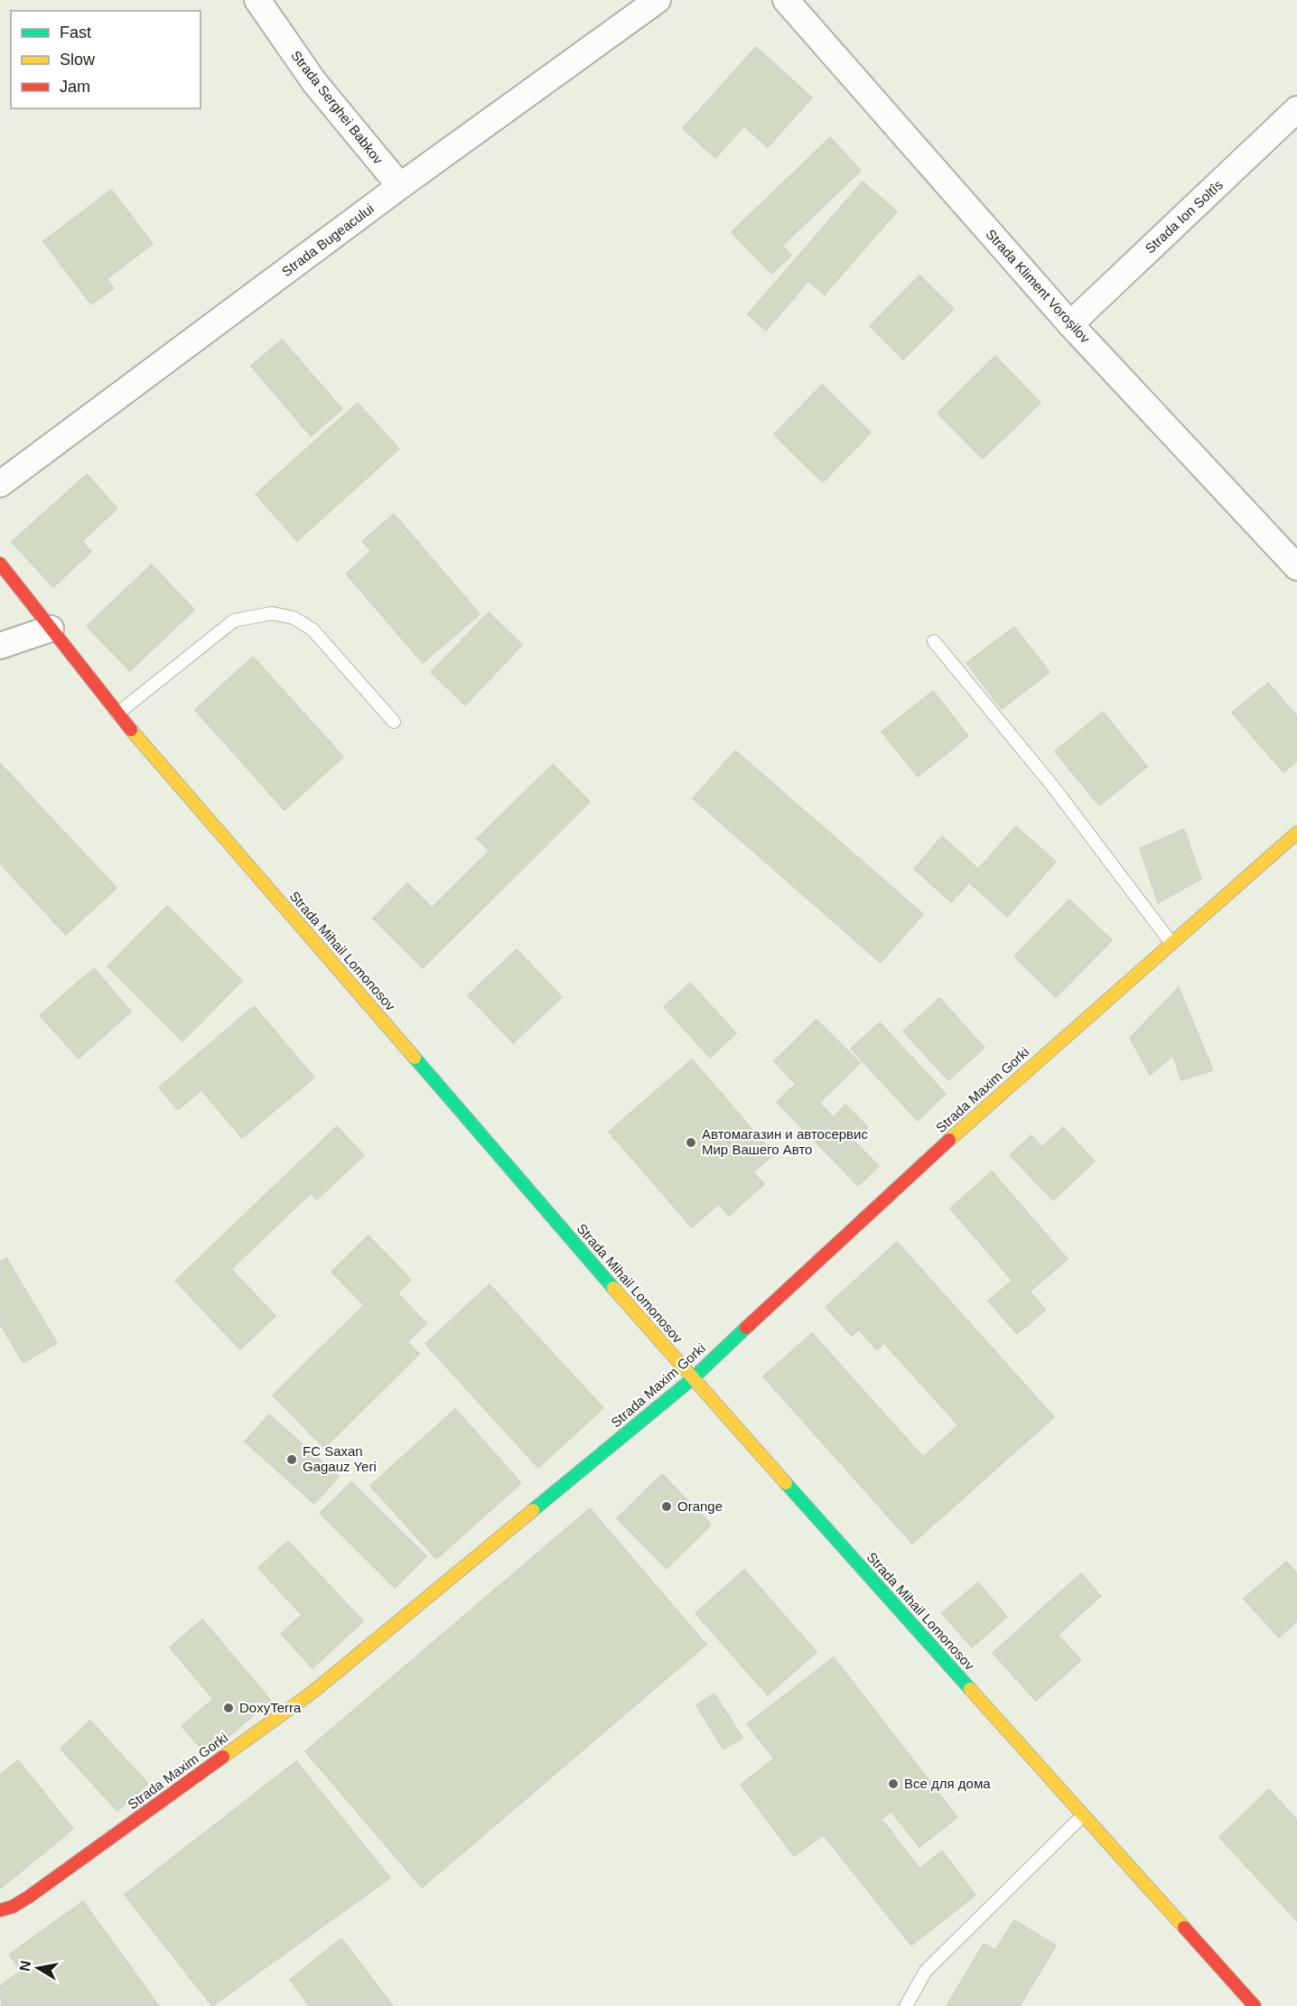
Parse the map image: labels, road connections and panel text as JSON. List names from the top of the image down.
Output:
{
  "streets": {
    "street": [
      "Strada Serghei Babkov",
      "Strada Ion Soltîs",
      "Strada Bugeacului",
      "Strada Kliment Voroșilov",
      "Strada Mihail Lomonosov",
      "Strada Maxim Gorki"
    ]
  },
  "crossings": [
    ["Strada Serghei Babkov", "Strada Bugeacului"],
    ["Strada Ion Soltîs", "Strada Kliment Voroșilov"],
    ["Strada Mihail Lomonosov", "Strada Maxim Gorki"]
  ],
  "places": [
    "Автомагазин и автосервис Мир Вашего Авто",
    "FC Saxan Gagauz Yeri",
    "Orange",
    "DoxyTerra",
    "Все для дома"
  ],
  "legend": ["Fast", "Slow", "Jam"],
  "north": "left"
}
